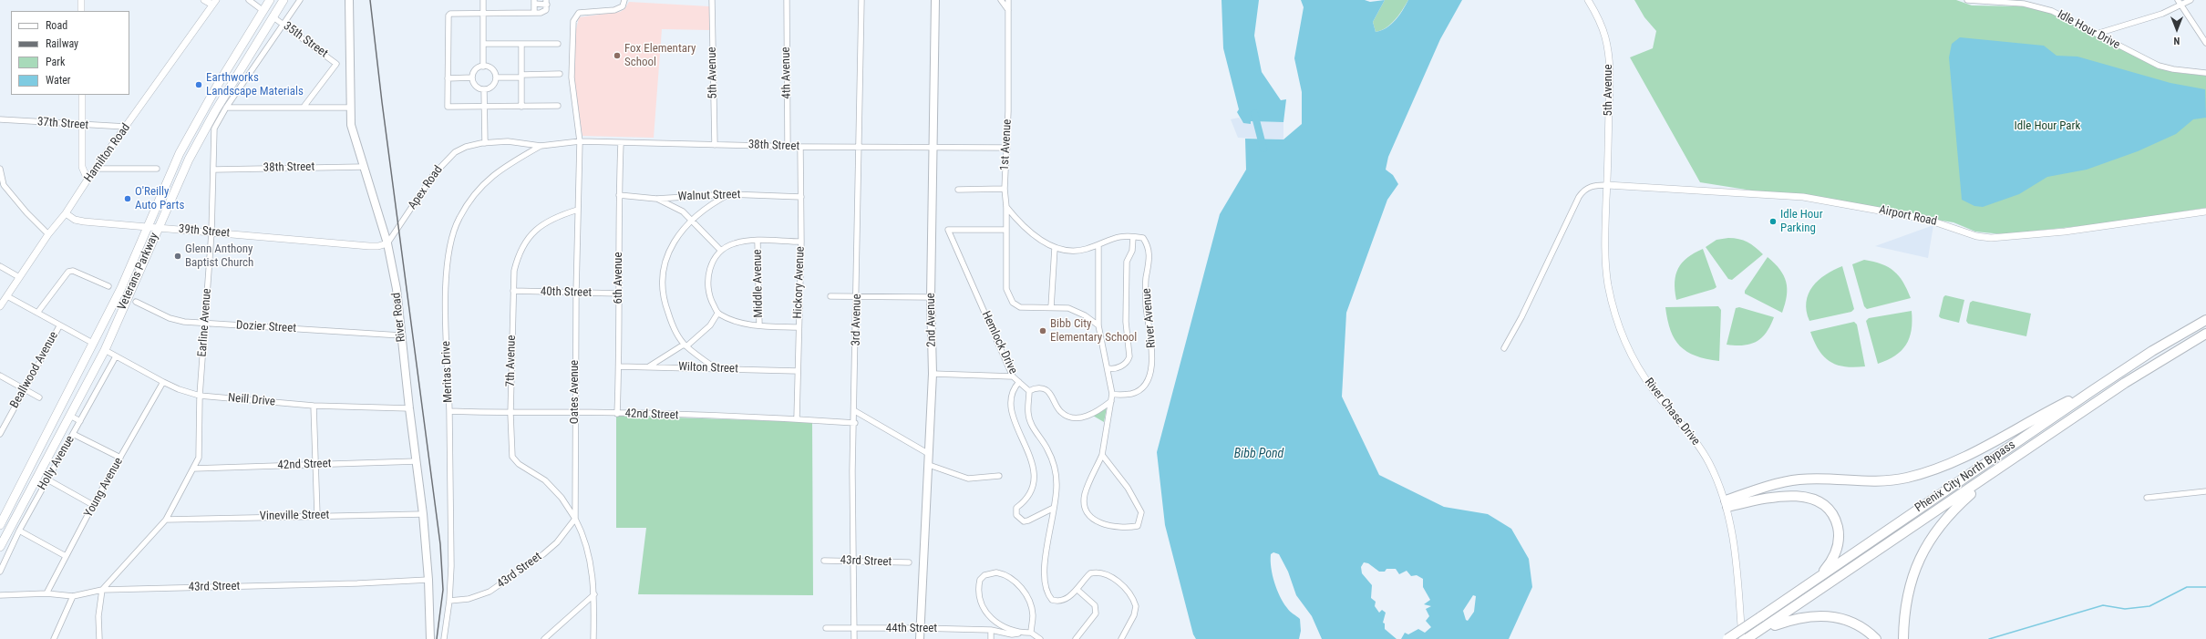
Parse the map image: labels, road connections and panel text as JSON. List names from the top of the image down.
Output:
{
  "streets": {
    "highway": ["Phenix City North Bypass"],
    "main road": ["Veterans Parkway", "River Road", "2nd Avenue"],
    "street": [
      "Idle Hour Drive",
      "35th Street",
      "5th Avenue",
      "4th Avenue",
      "37th Street",
      "1st Avenue",
      "38th Street",
      "Hamilton Road",
      "Apex Road",
      "Walnut Street",
      "Airport Road",
      "39th Street",
      "6th Avenue",
      "Hickory Avenue",
      "Middle Avenue",
      "40th Street",
      "River Avenue",
      "3rd Avenue",
      "Earline Avenue",
      "Dozier Street",
      "Hemlock Drive",
      "7th Avenue",
      "Wilton Street",
      "Beallwood Avenue",
      "Meritas Drive",
      "Oates Avenue",
      "Neill Drive",
      "River Chase Drive",
      "42nd Street",
      "Holly Avenue",
      "Young Avenue",
      "Vineville Street",
      "43rd Street",
      "44th Street"
    ]
  },
  "crossings": [
    ["35th Street", "Veterans Parkway"],
    ["35th Street", "Earline Avenue"],
    ["5th Avenue", "38th Street"],
    ["5th Avenue", "Airport Road"],
    ["5th Avenue", "River Chase Drive"],
    ["4th Avenue", "38th Street"],
    ["37th Street", "Hamilton Road"],
    ["1st Avenue", "38th Street"],
    ["1st Avenue", "Hemlock Drive"],
    ["38th Street", "Apex Road"],
    ["38th Street", "6th Avenue"],
    ["38th Street", "Hickory Avenue"],
    ["38th Street", "River Road"],
    ["38th Street", "3rd Avenue"],
    ["38th Street", "2nd Avenue"],
    ["38th Street", "Earline Avenue"],
    ["38th Street", "Meritas Drive"],
    ["38th Street", "Oates Avenue"],
    ["Hamilton Road", "39th Street"],
    ["Apex Road", "39th Street"],
    ["Apex Road", "River Road"],
    ["Apex Road", "Meritas Drive"],
    ["Walnut Street", "6th Avenue"],
    ["Walnut Street", "Hickory Avenue"],
    ["Airport Road", "River Chase Drive"],
    ["39th Street", "Veterans Parkway"],
    ["39th Street", "River Road"],
    ["39th Street", "Earline Avenue"],
    ["Veterans Parkway", "Neill Drive"],
    ["6th Avenue", "40th Street"],
    ["6th Avenue", "Wilton Street"],
    ["6th Avenue", "42nd Street"],
    ["Hickory Avenue", "Wilton Street"],
    ["Hickory Avenue", "42nd Street"],
    ["40th Street", "7th Avenue"],
    ["40th Street", "Oates Avenue"],
    ["River Road", "Dozier Street"],
    ["River Road", "Neill Drive"],
    ["River Road", "42nd Street"],
    ["River Road", "Vineville Street"],
    ["River Road", "43rd Street"],
    ["3rd Avenue", "42nd Street"],
    ["3rd Avenue", "43rd Street"],
    ["3rd Avenue", "44th Street"],
    ["2nd Avenue", "44th Street"],
    ["Earline Avenue", "Dozier Street"],
    ["Earline Avenue", "Neill Drive"],
    ["Earline Avenue", "42nd Street"],
    ["Earline Avenue", "Vineville Street"],
    ["Earline Avenue", "43rd Street"],
    ["7th Avenue", "Oates Avenue"],
    ["7th Avenue", "42nd Street"],
    ["7th Avenue", "43rd Street"],
    ["Meritas Drive", "42nd Street"],
    ["Meritas Drive", "43rd Street"],
    ["Oates Avenue", "42nd Street"],
    ["Oates Avenue", "43rd Street"],
    ["Neill Drive", "Holly Avenue"],
    ["Neill Drive", "Young Avenue"],
    ["Young Avenue", "43rd Street"]
  ],
  "water": ["Bibb Pond"],
  "parks": ["Idle Hour Park"],
  "places": [
    "Fox Elementary School",
    "Earthworks Landscape Materials",
    "O'Reilly Auto Parts",
    "Idle Hour Parking",
    "Glenn Anthony Baptist Church",
    "Bibb City Elementary School"
  ],
  "legend": [
    "Road",
    "Railway",
    "Park",
    "Water"
  ],
  "north": "bottom"
}
